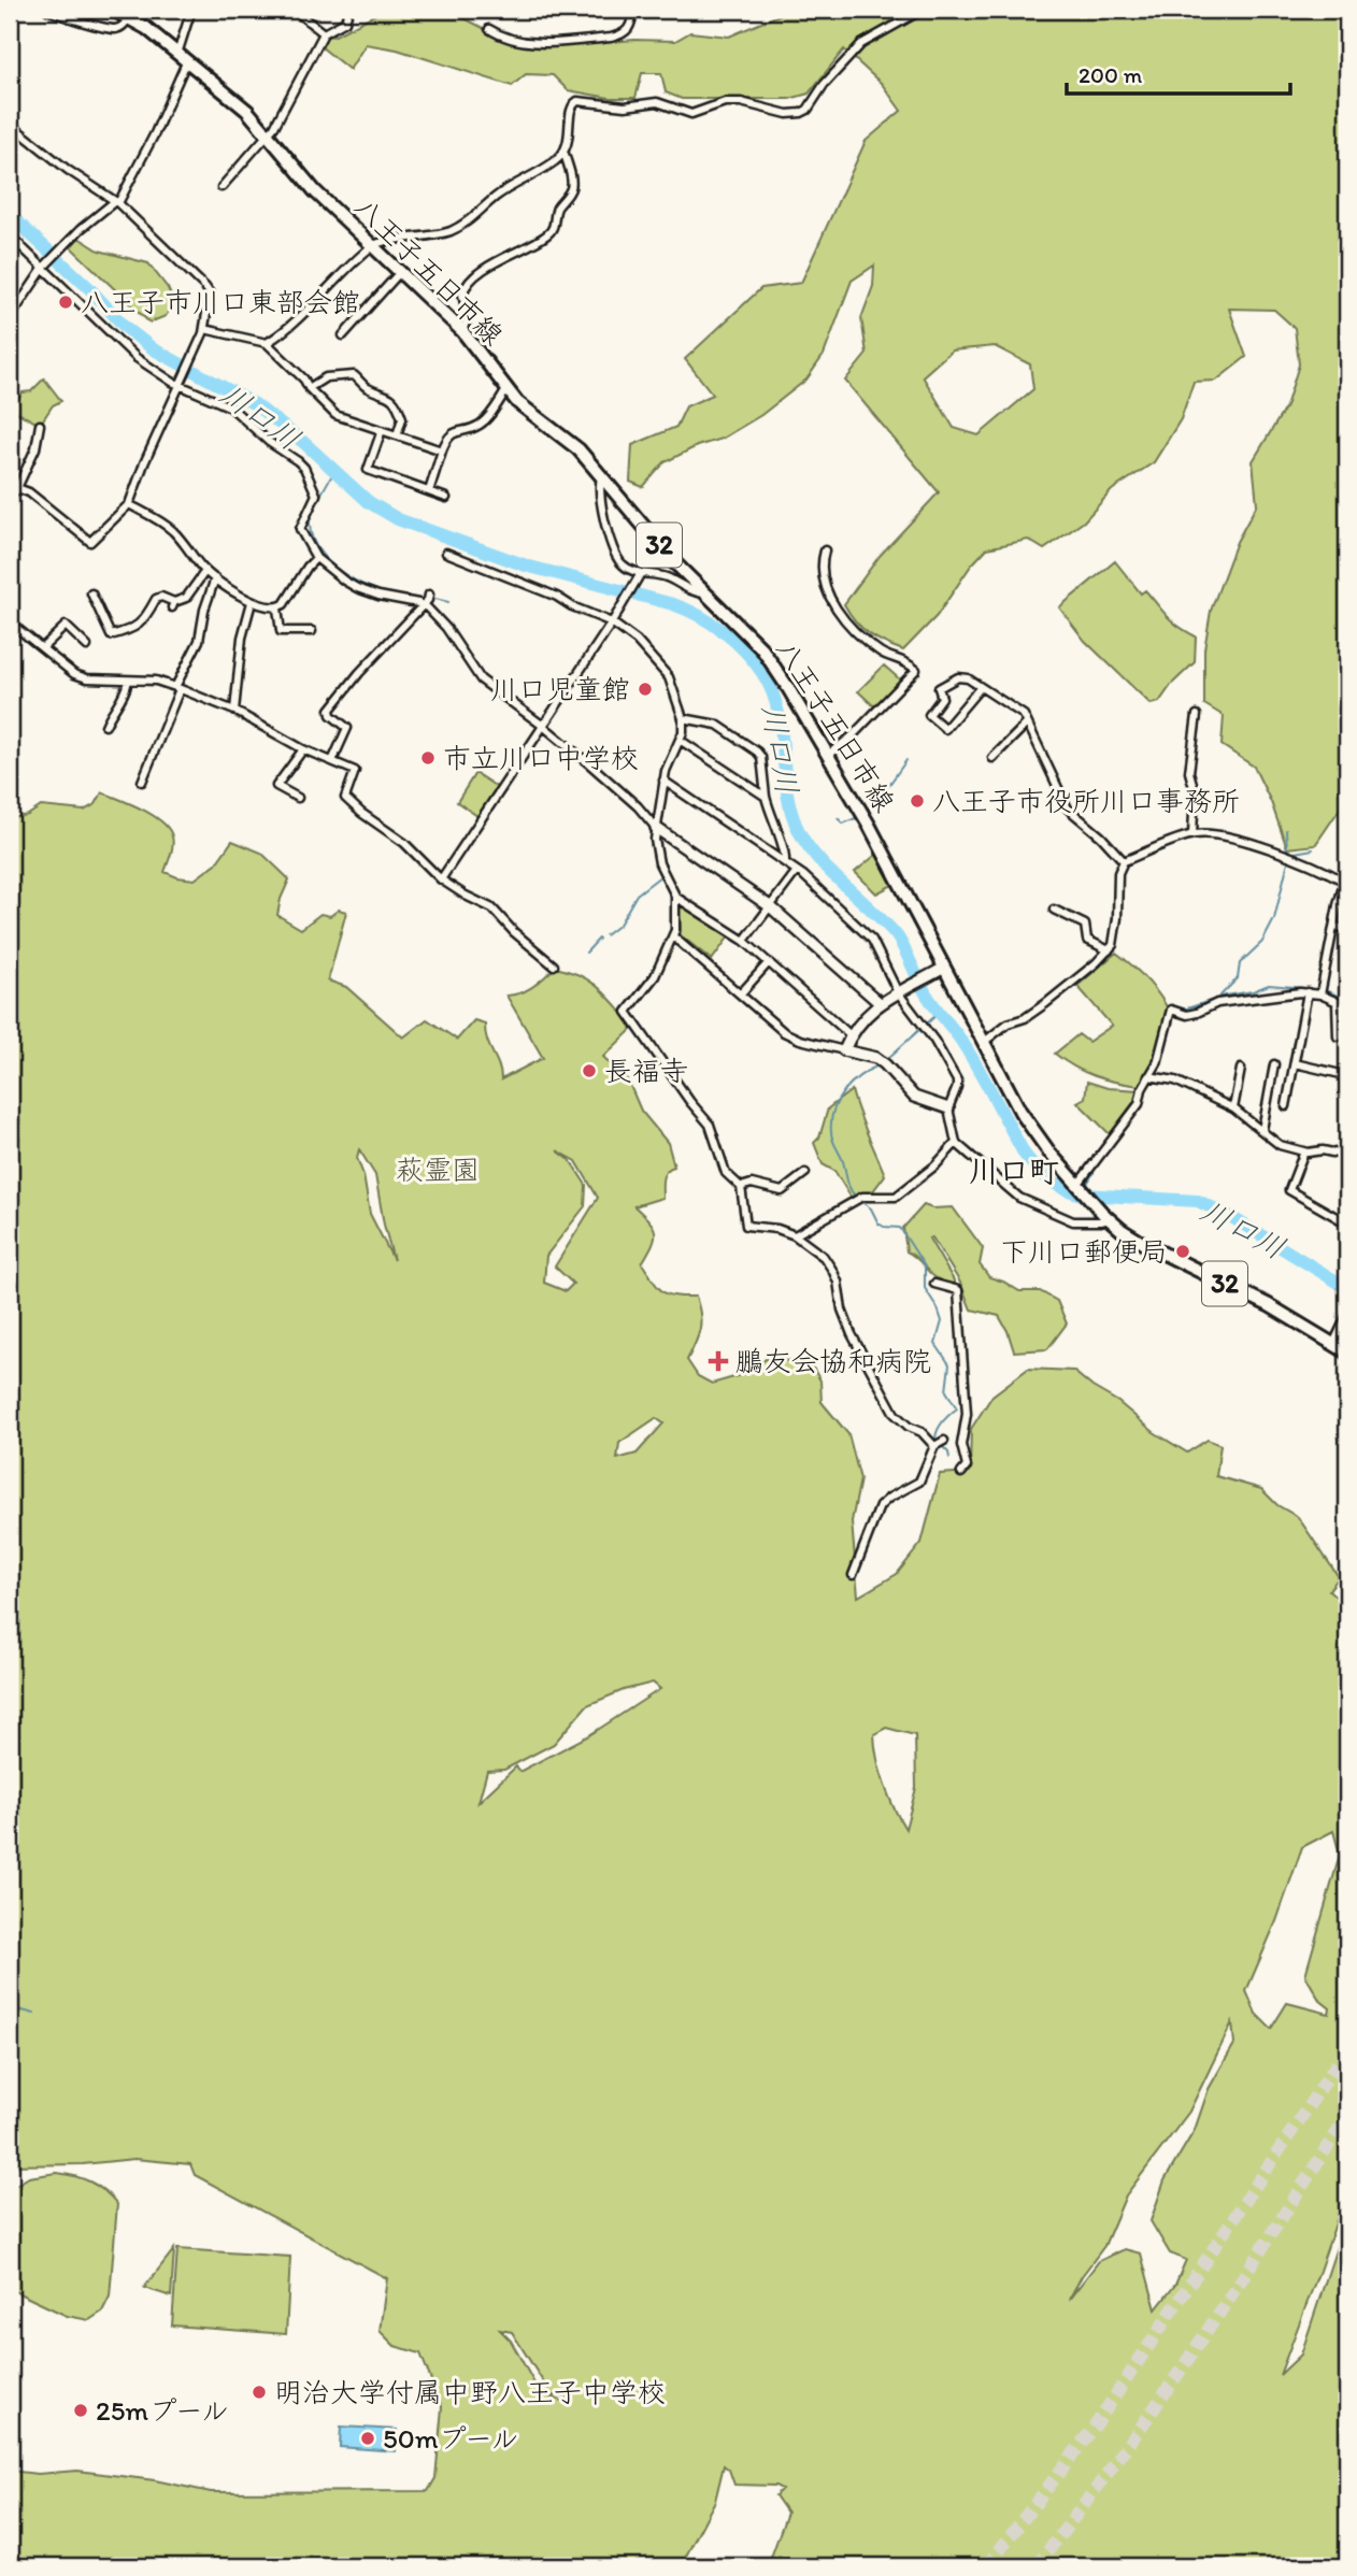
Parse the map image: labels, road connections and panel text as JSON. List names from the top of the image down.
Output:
{
  "streets": {
    "main road": ["八王子五日市線", "32"]
  },
  "districts": ["川口町"],
  "water": ["川口川"],
  "parks": ["萩霊園"],
  "places": {
    "other": [
      "八王子市川口東部会館",
      "川口児童館",
      "市立川口中学校",
      "八王子市役所川口事務所",
      "長福寺",
      "下川口郵便局",
      "明治大学付属中野八王子中学校",
      "25mプール",
      "50mプール"
    ],
    "health": ["鵬友会協和病院"]
  },
  "scale_bar": "200 m"
}
